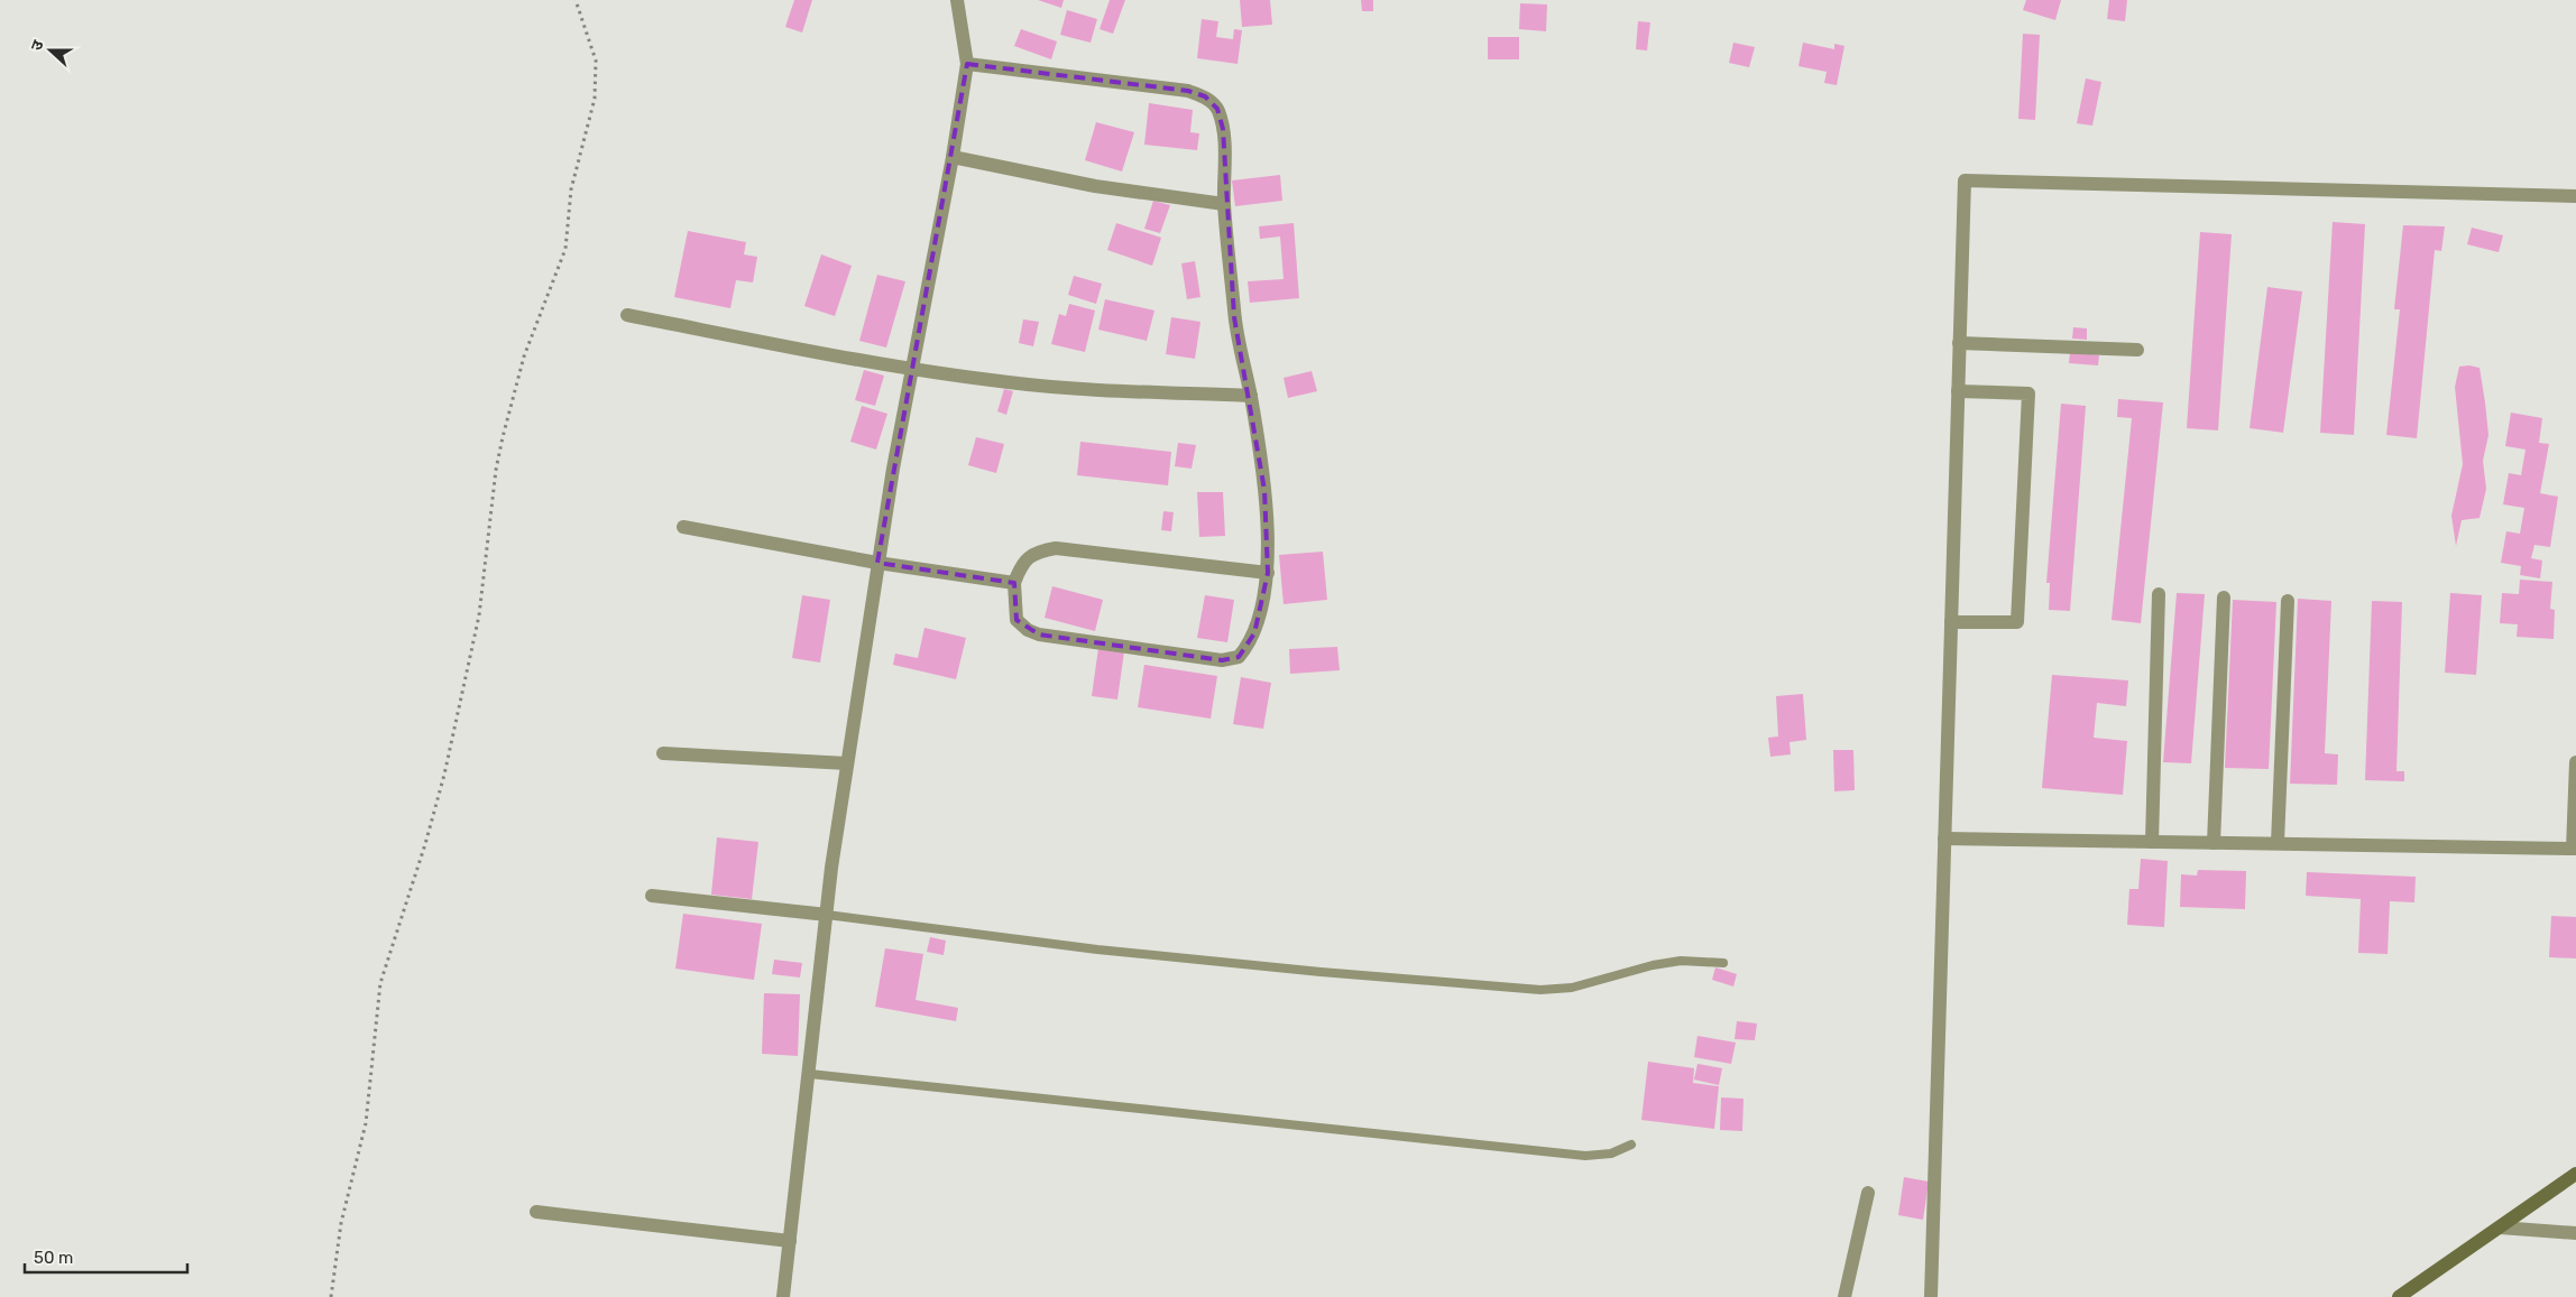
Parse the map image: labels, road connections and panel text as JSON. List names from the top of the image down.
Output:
{
  "scale_bar": "50 m",
  "north": "left"
}
